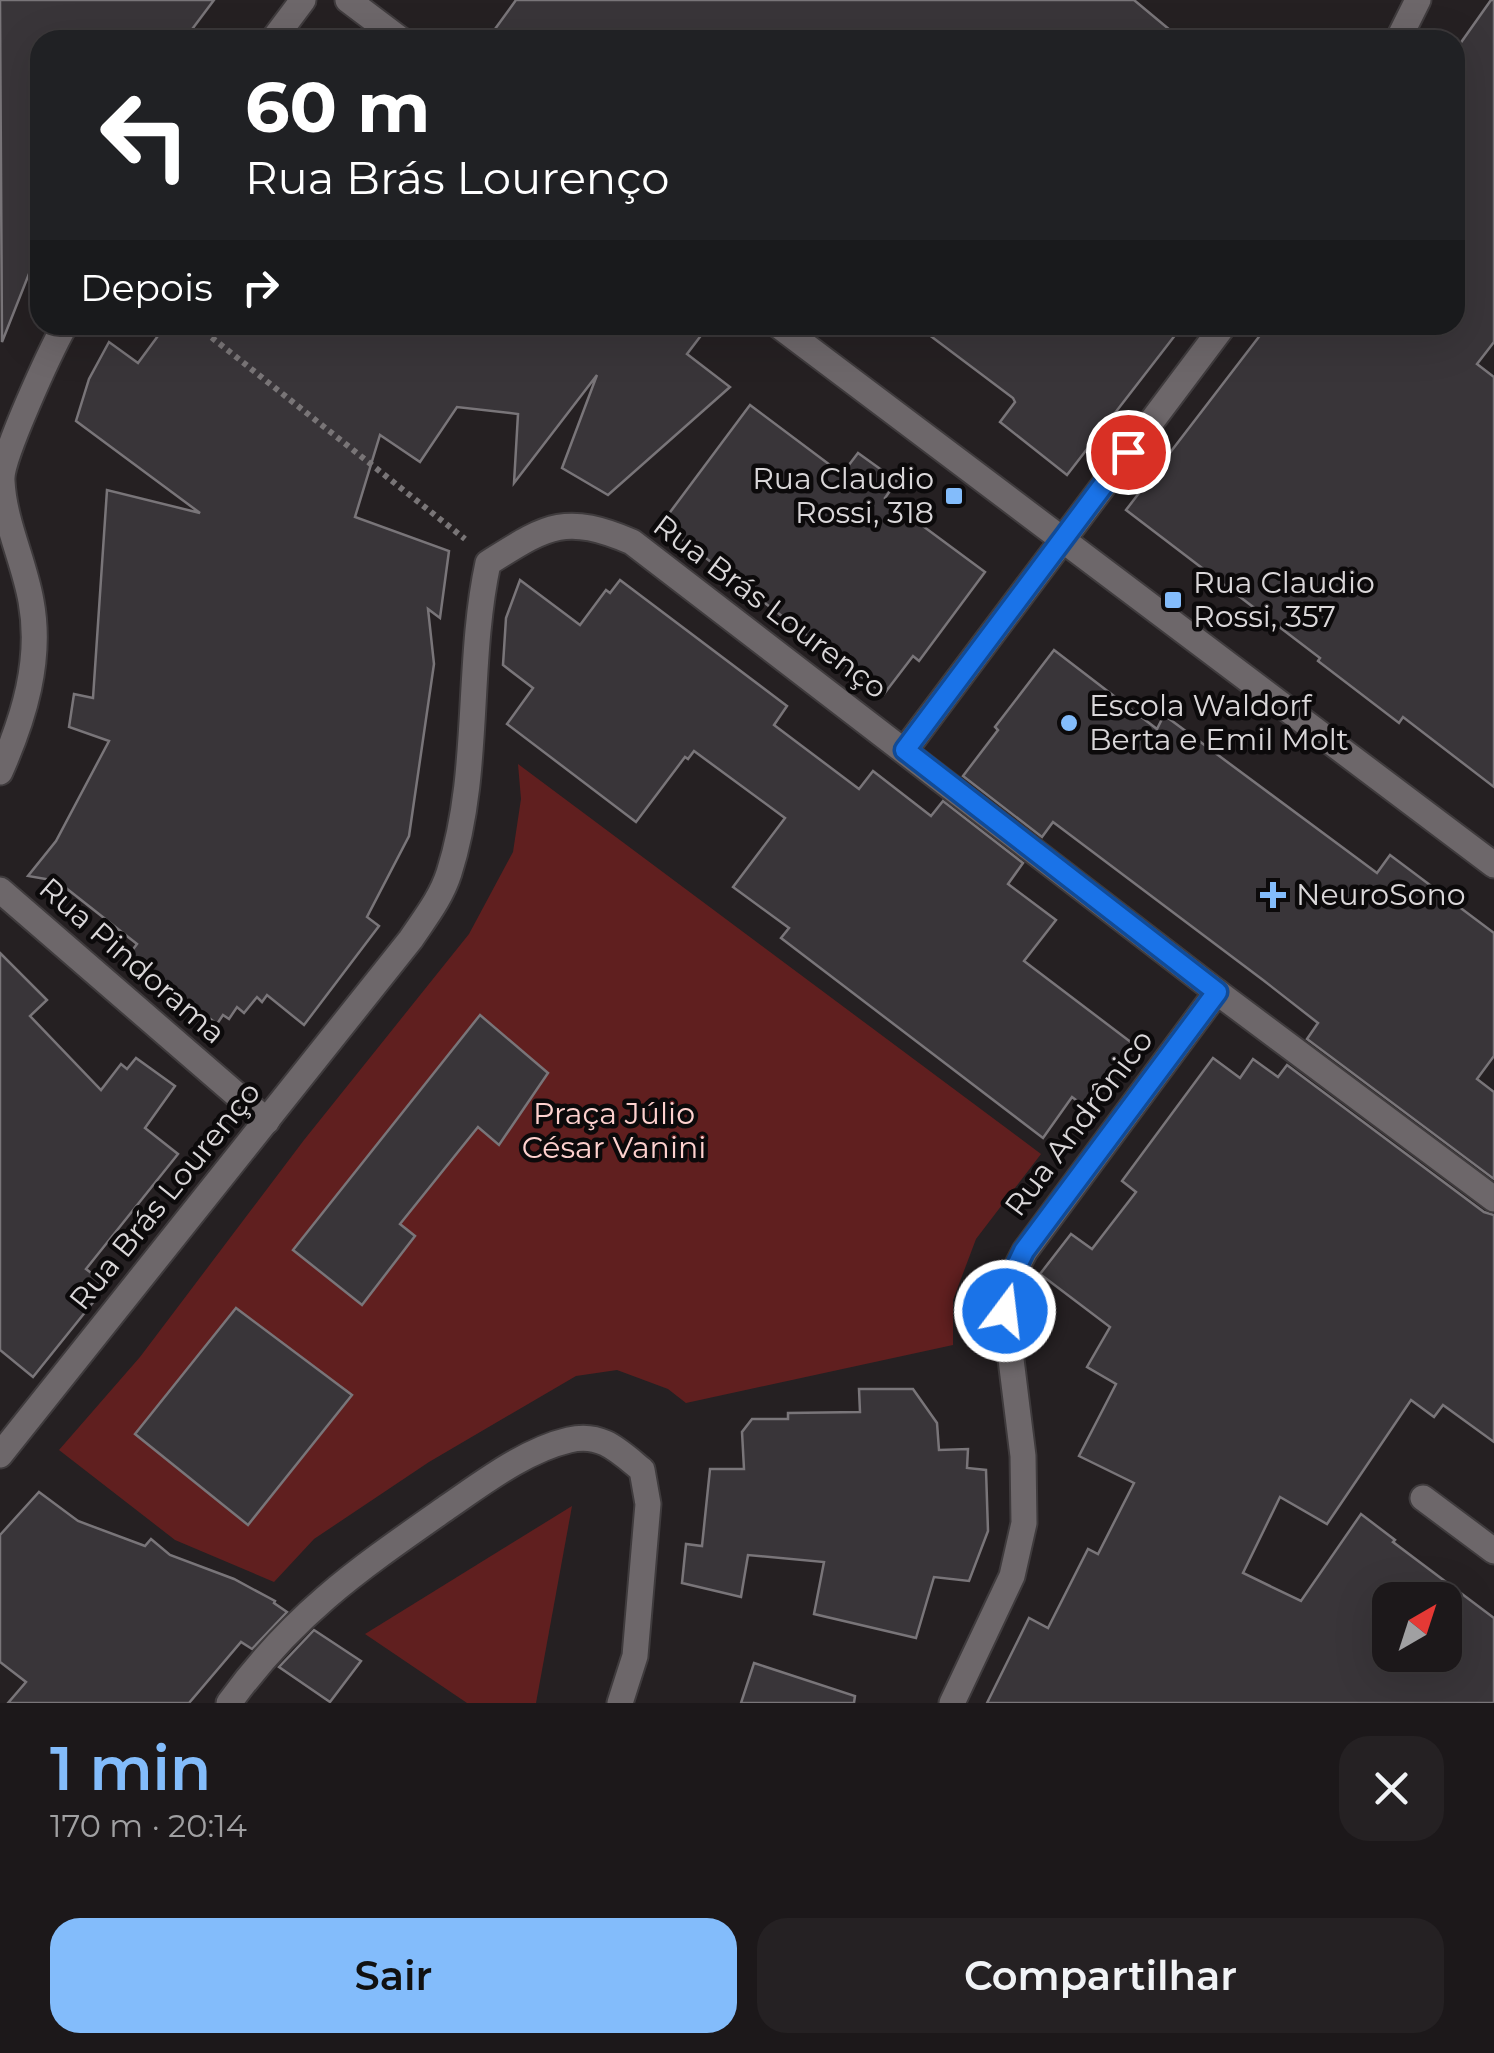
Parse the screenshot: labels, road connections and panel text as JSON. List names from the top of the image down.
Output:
{
  "streets": {
    "street": ["Rua Brás Lourenço", "Rua Pindorama", "Rua Andrônico"]
  },
  "crossings": [
    ["Rua Brás Lourenço", "Rua Pindorama"],
    ["Rua Brás Lourenço", "Rua Andrônico"]
  ],
  "parks": ["Praça Júlio César Vanini"],
  "places": {
    "transit": ["Rua Claudio Rossi, 318", "Rua Claudio Rossi, 357"],
    "other": ["Escola Waldorf Berta e Emil Molt"],
    "health": ["NeuroSono"]
  },
  "north": "top right",
  "page": {
    "turn": ["60 m", "Rua Brás Lourenço"],
    "then": "Depois",
    "heading": ["1 min", "170 m · 20:14"],
    "buttons": ["Sair", "Compartilhar"]
  }
}
